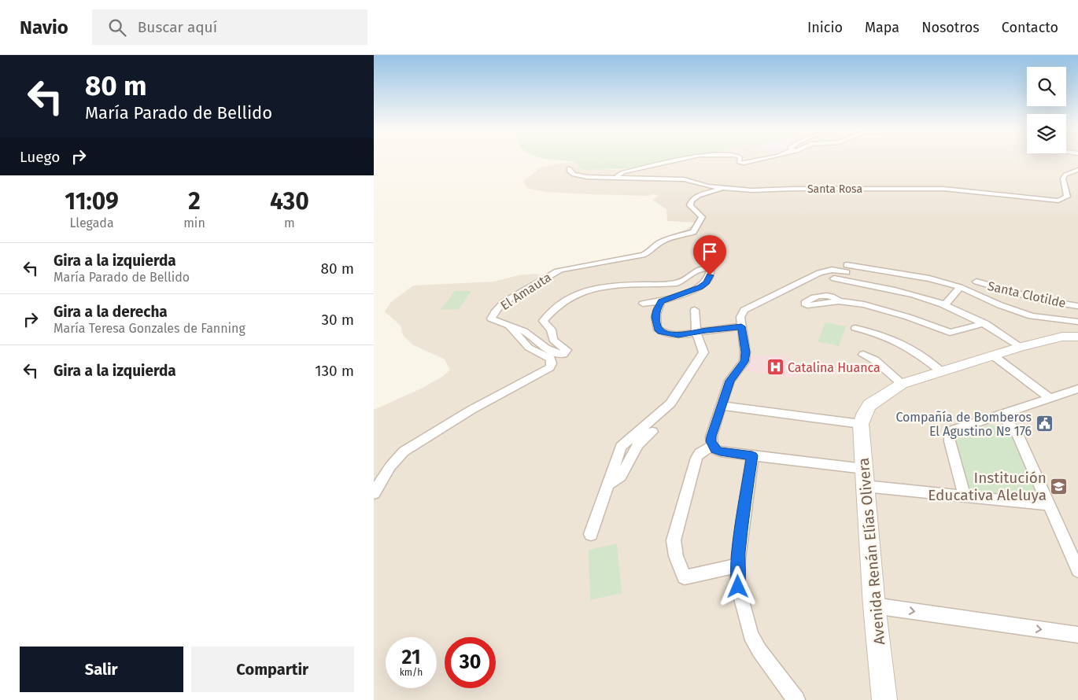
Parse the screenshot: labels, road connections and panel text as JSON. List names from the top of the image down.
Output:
{
  "streets": {
    "street": [
      "Santa Rosa",
      "El Amauta",
      "Santa Clotilde",
      "Avenida Renán Elías Olivera"
    ]
  },
  "crossings": [
    ["Santa Rosa", "El Amauta"]
  ],
  "places": {
    "hospital": ["Catalina Huanca"],
    "public building": ["Compañía de Bomberos El Agustino Nº 176"],
    "school or university": ["Institución Educativa Aleluya"]
  },
  "page": {
    "header": "Navio",
    "search": "Buscar aquí",
    "nav": [
      "Inicio",
      "Mapa",
      "Nosotros",
      "Contacto"
    ],
    "turn": ["80 m", "María Parado de Bellido"],
    "then": "Luego",
    "eta": [
      "11:09",
      "Llegada",
      "2",
      "min",
      "430",
      "m"
    ],
    "list": [
      {
        "name": "Gira a la izquierda",
        "note": "María Parado de Bellido",
        "value": "80 m"
      },
      {
        "name": "Gira a la derecha",
        "note": "María Teresa Gonzales de Fanning",
        "value": "30 m"
      },
      {
        "name": "Gira a la izquierda",
        "value": "130 m"
      }
    ],
    "speed": "21 km/h",
    "limit": "30",
    "buttons": ["Salir", "Compartir"]
  }
}
